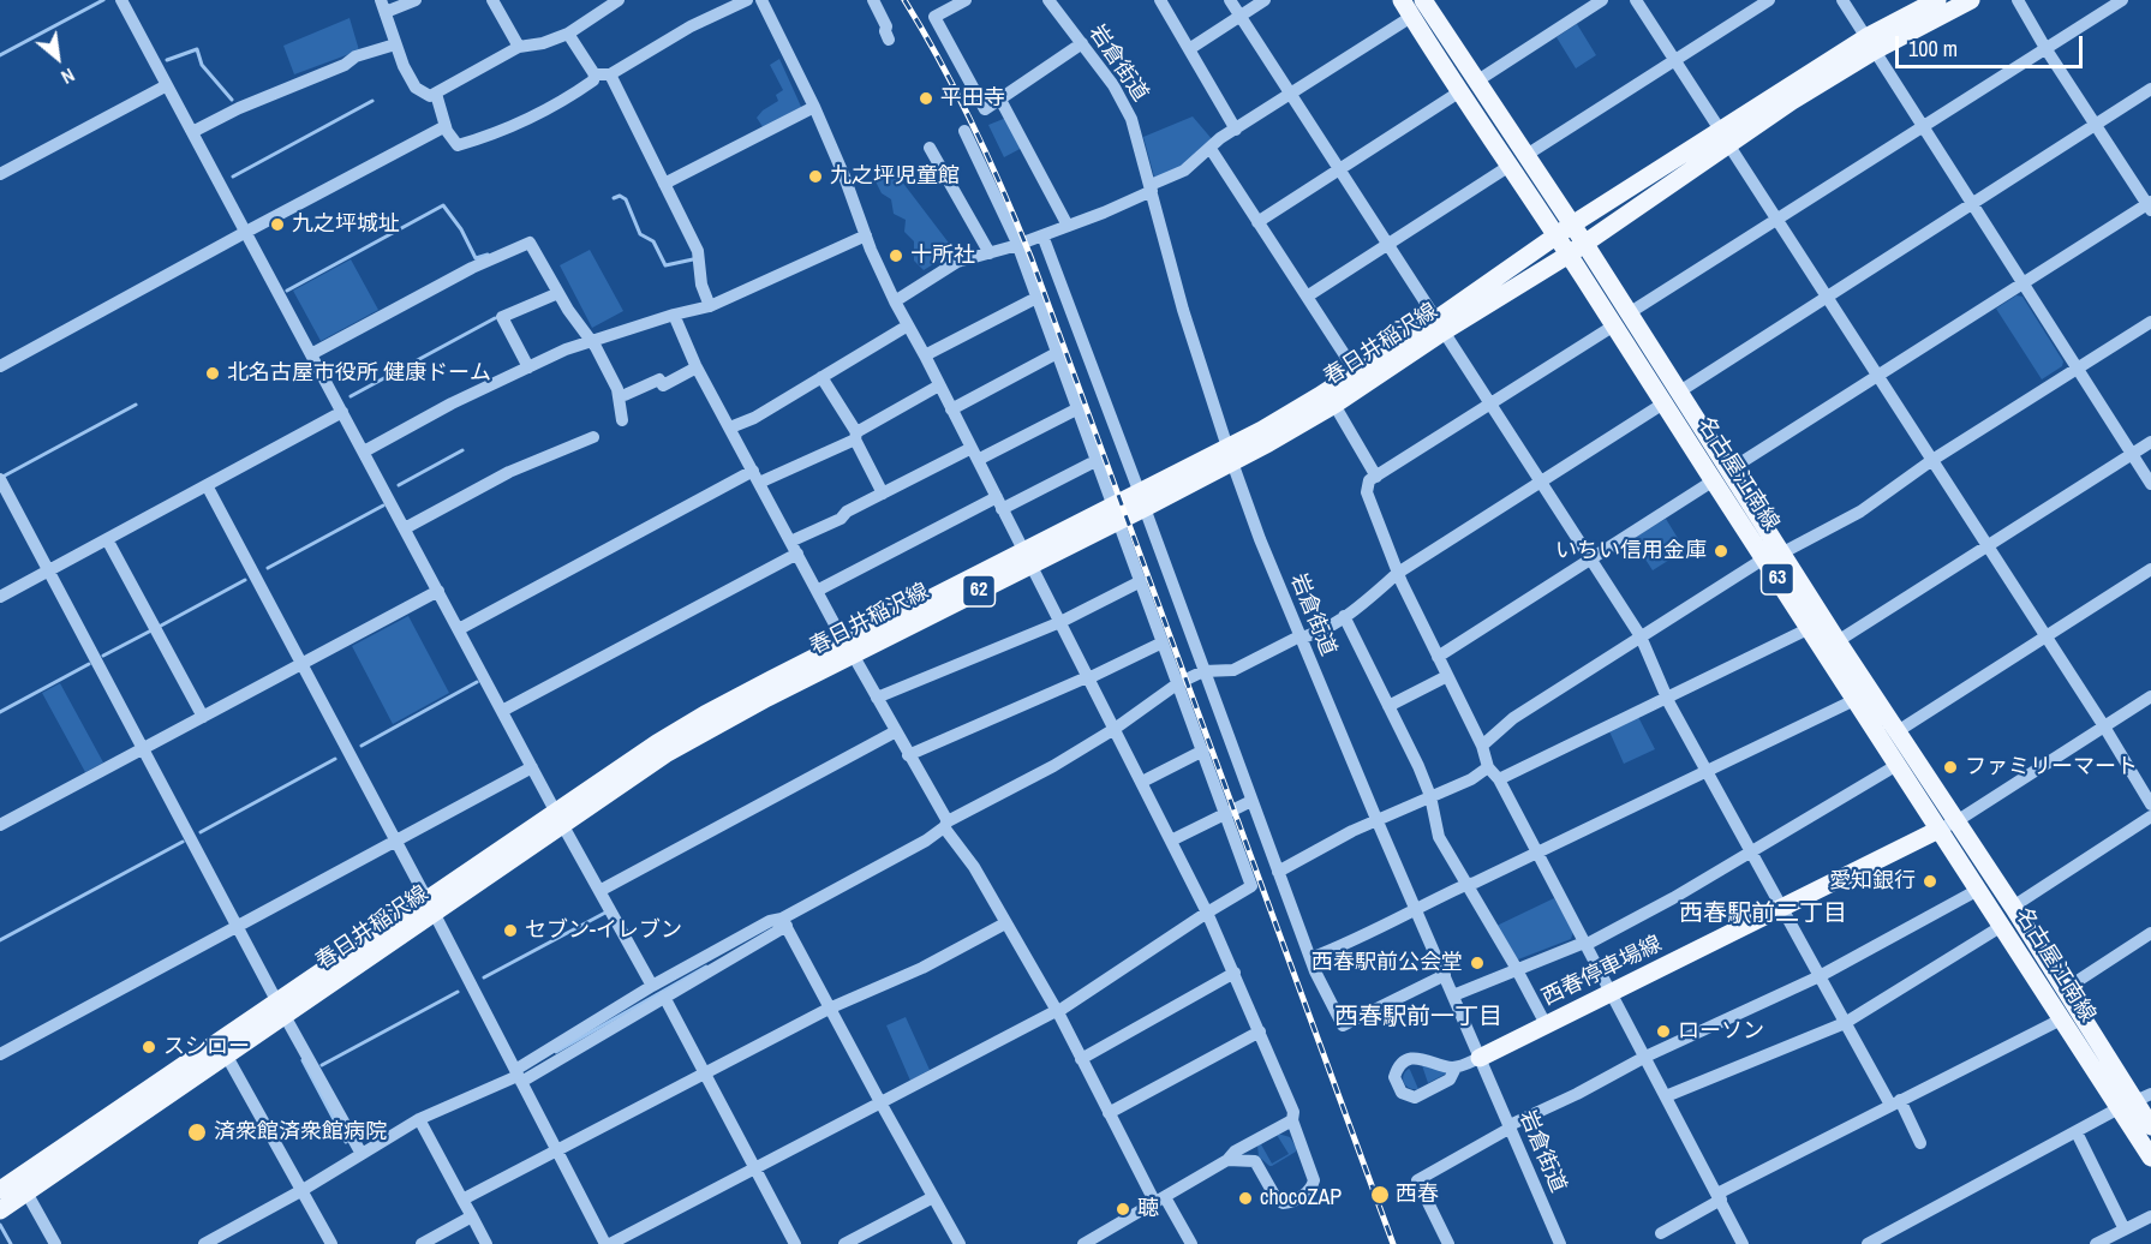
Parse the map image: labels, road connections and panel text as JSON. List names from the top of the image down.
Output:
{
  "streets": {
    "main road": [
      "春日井稲沢線",
      "名古屋江南線",
      "63",
      "62",
      "西春停車場線"
    ],
    "street": ["岩倉街道"]
  },
  "crossings": [
    ["岩倉街道", "春日井稲沢線"],
    ["岩倉街道", "西春停車場線"],
    ["春日井稲沢線", "名古屋江南線"],
    ["名古屋江南線", "西春停車場線"]
  ],
  "districts": ["西春駅前二丁目", "西春駅前一丁目"],
  "places": [
    "平田寺",
    "九之坪児童館",
    "九之坪城址",
    "十所社",
    "北名古屋市役所 健康ドーム",
    "いちい信用金庫",
    "ファミリーマート",
    "愛知銀行",
    "セブン-イレブン",
    "西春駅前公会堂",
    "ローソン",
    "スシロー",
    "済衆館済衆館病院",
    "西春",
    "chocoZAP",
    "聴"
  ],
  "scale_bar": "100 m",
  "north": "bottom right"
}
